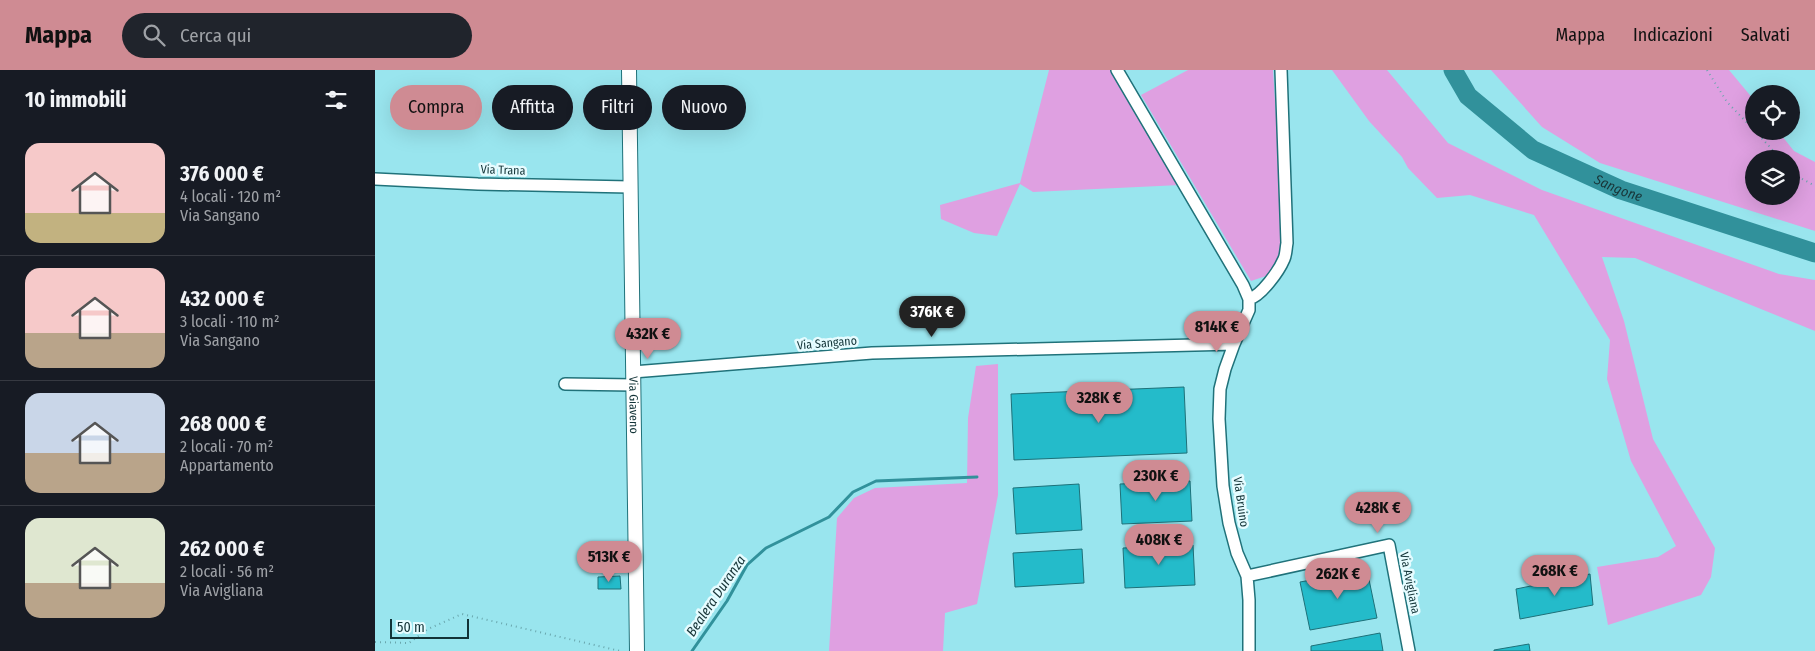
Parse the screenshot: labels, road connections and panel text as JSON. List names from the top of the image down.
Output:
{
  "streets": {
    "main road": ["Via Giaveno"],
    "street": [
      "Via Trana",
      "Via Sangano",
      "Via Bruino",
      "Via Avigliana"
    ]
  },
  "crossings": [
    ["Via Trana", "Via Giaveno"],
    ["Via Sangano", "Via Giaveno"],
    ["Via Sangano", "Via Bruino"],
    ["Via Bruino", "Via Avigliana"]
  ],
  "water": ["Sangone", "Bealera Duranza"],
  "scale_bar": "50 m",
  "page": {
    "header": "Mappa",
    "search": "Cerca qui",
    "nav": ["Mappa", "Indicazioni", "Salvati"],
    "heading": "10 immobili",
    "chip": [
      "Compra",
      "Affitta",
      "Filtri",
      "Nuovo"
    ],
    "list": [
      {
        "name": "376 000 €",
        "note": "4 locali · 120 m² · Via Sangano"
      },
      {
        "name": "432 000 €",
        "note": "3 locali · 110 m² · Via Sangano"
      },
      {
        "name": "268 000 €",
        "note": "2 locali · 70 m² · Appartamento"
      },
      {
        "name": "262 000 €",
        "note": "2 locali · 56 m² · Via Avigliana"
      }
    ],
    "price": [
      "376K €",
      "814K €",
      "432K €",
      "328K €",
      "230K €",
      "428K €",
      "408K €",
      "513K €",
      "268K €",
      "262K €"
    ],
    "scale": "50 m"
  }
}
